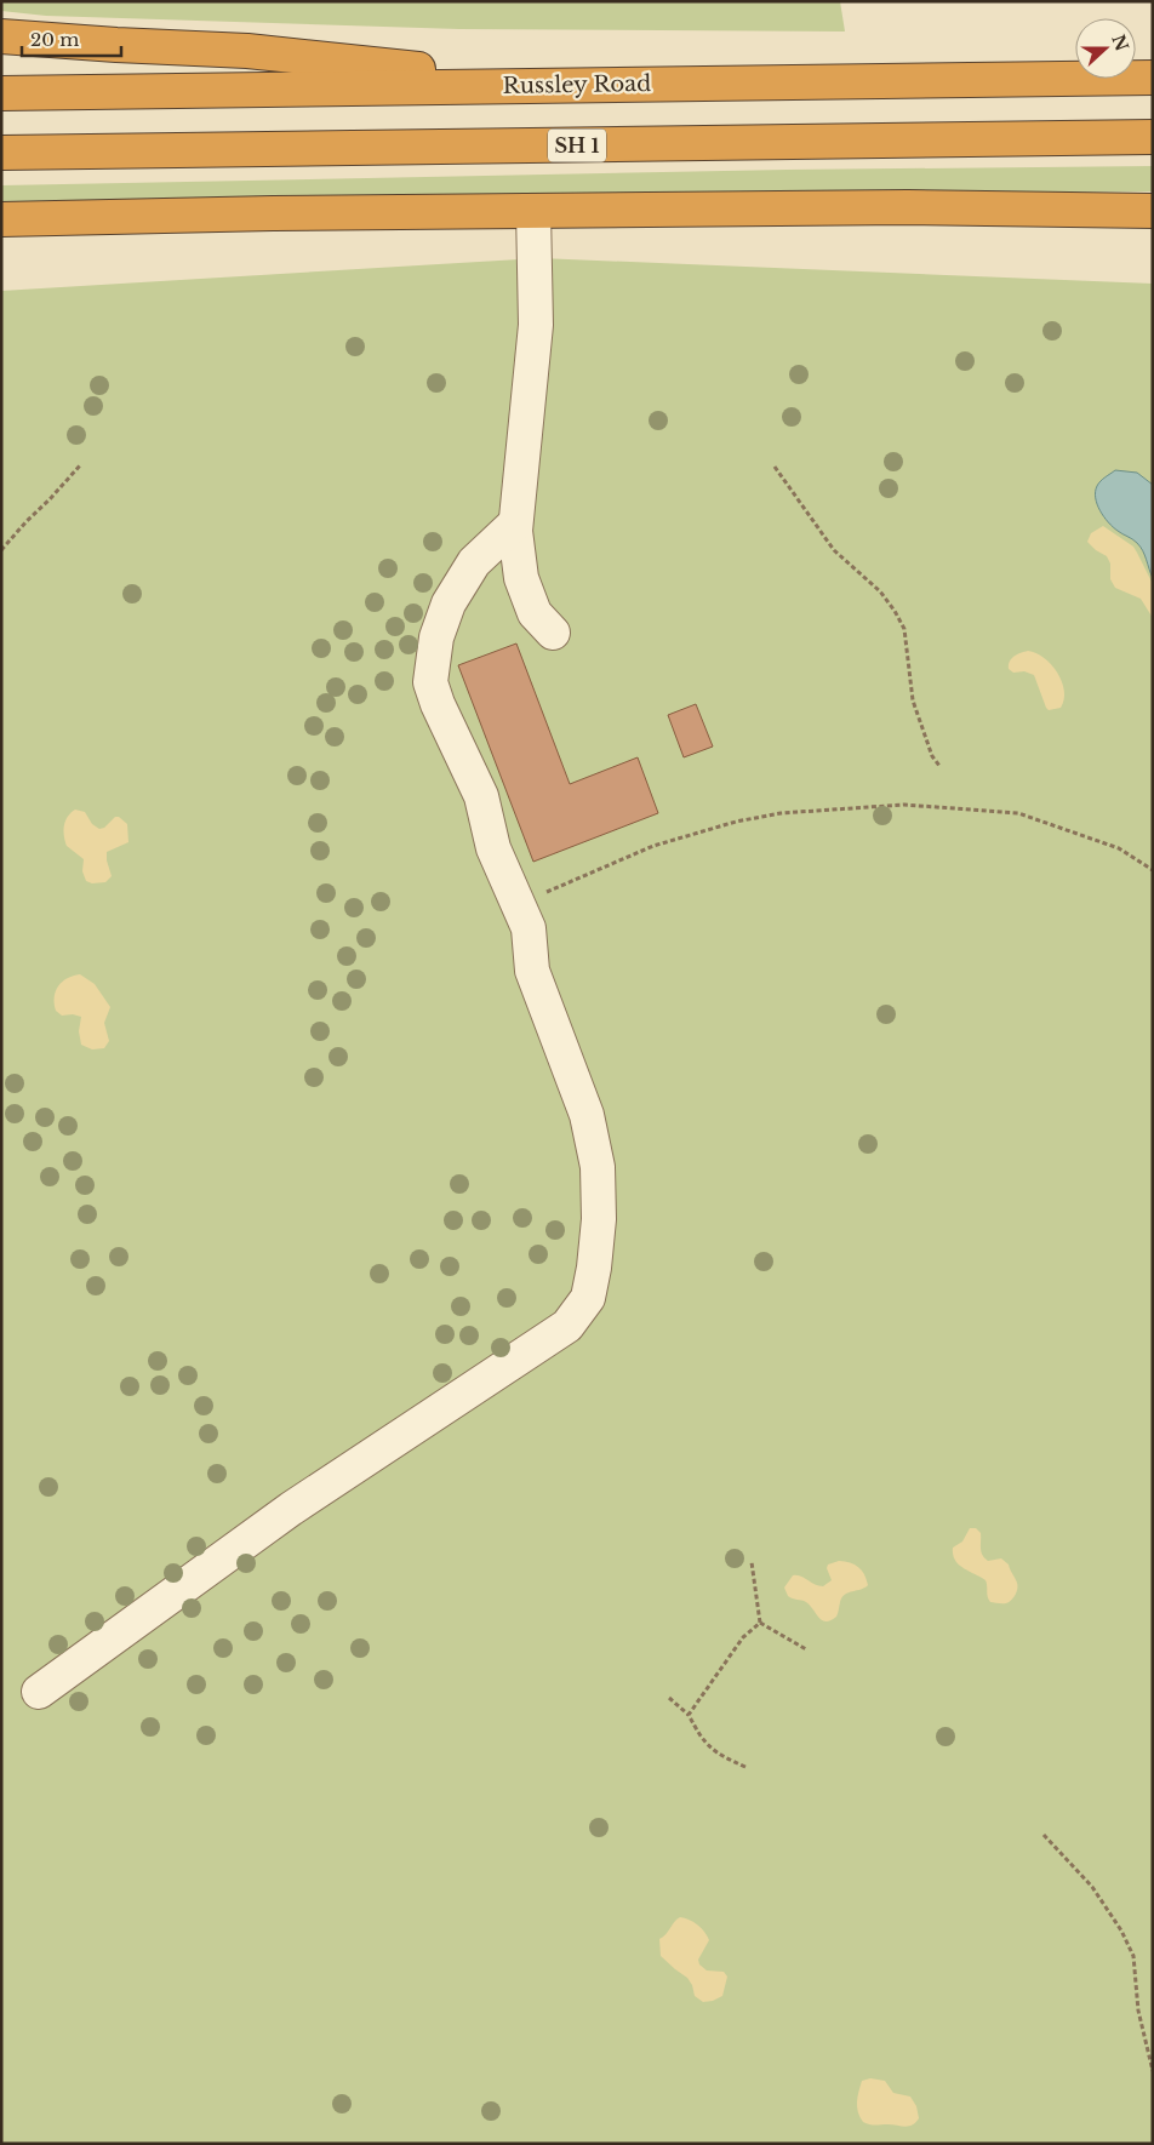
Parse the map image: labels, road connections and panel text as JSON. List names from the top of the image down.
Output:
{
  "streets": {
    "highway": ["Russley Road", "SH 1"]
  },
  "scale_bar": "20 m",
  "north": "right"
}
